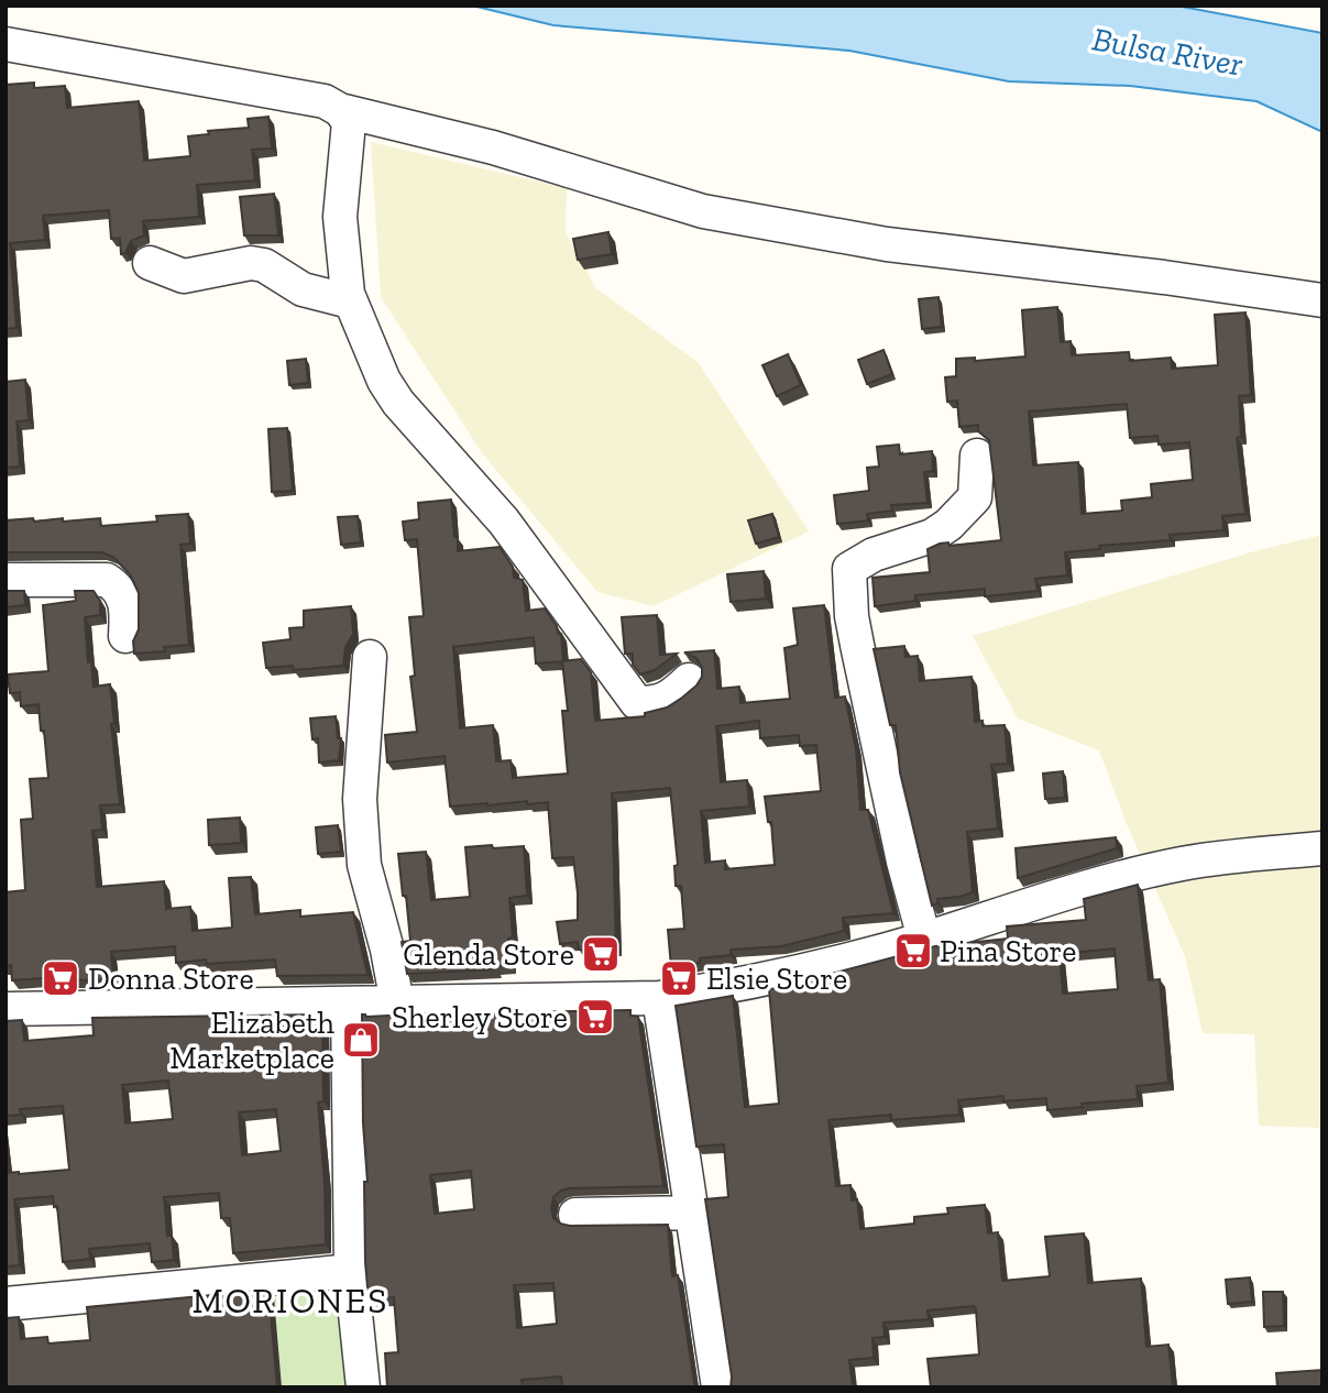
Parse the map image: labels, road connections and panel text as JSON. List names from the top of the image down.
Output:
{
  "districts": ["MORIONES"],
  "water": ["Bulsa River"],
  "places": {
    "supermarket": [
      "Pina Store",
      "Glenda Store",
      "Donna Store",
      "Elsie Store",
      "Sherley Store"
    ],
    "shop": ["Elizabeth Marketplace"]
  }
}
